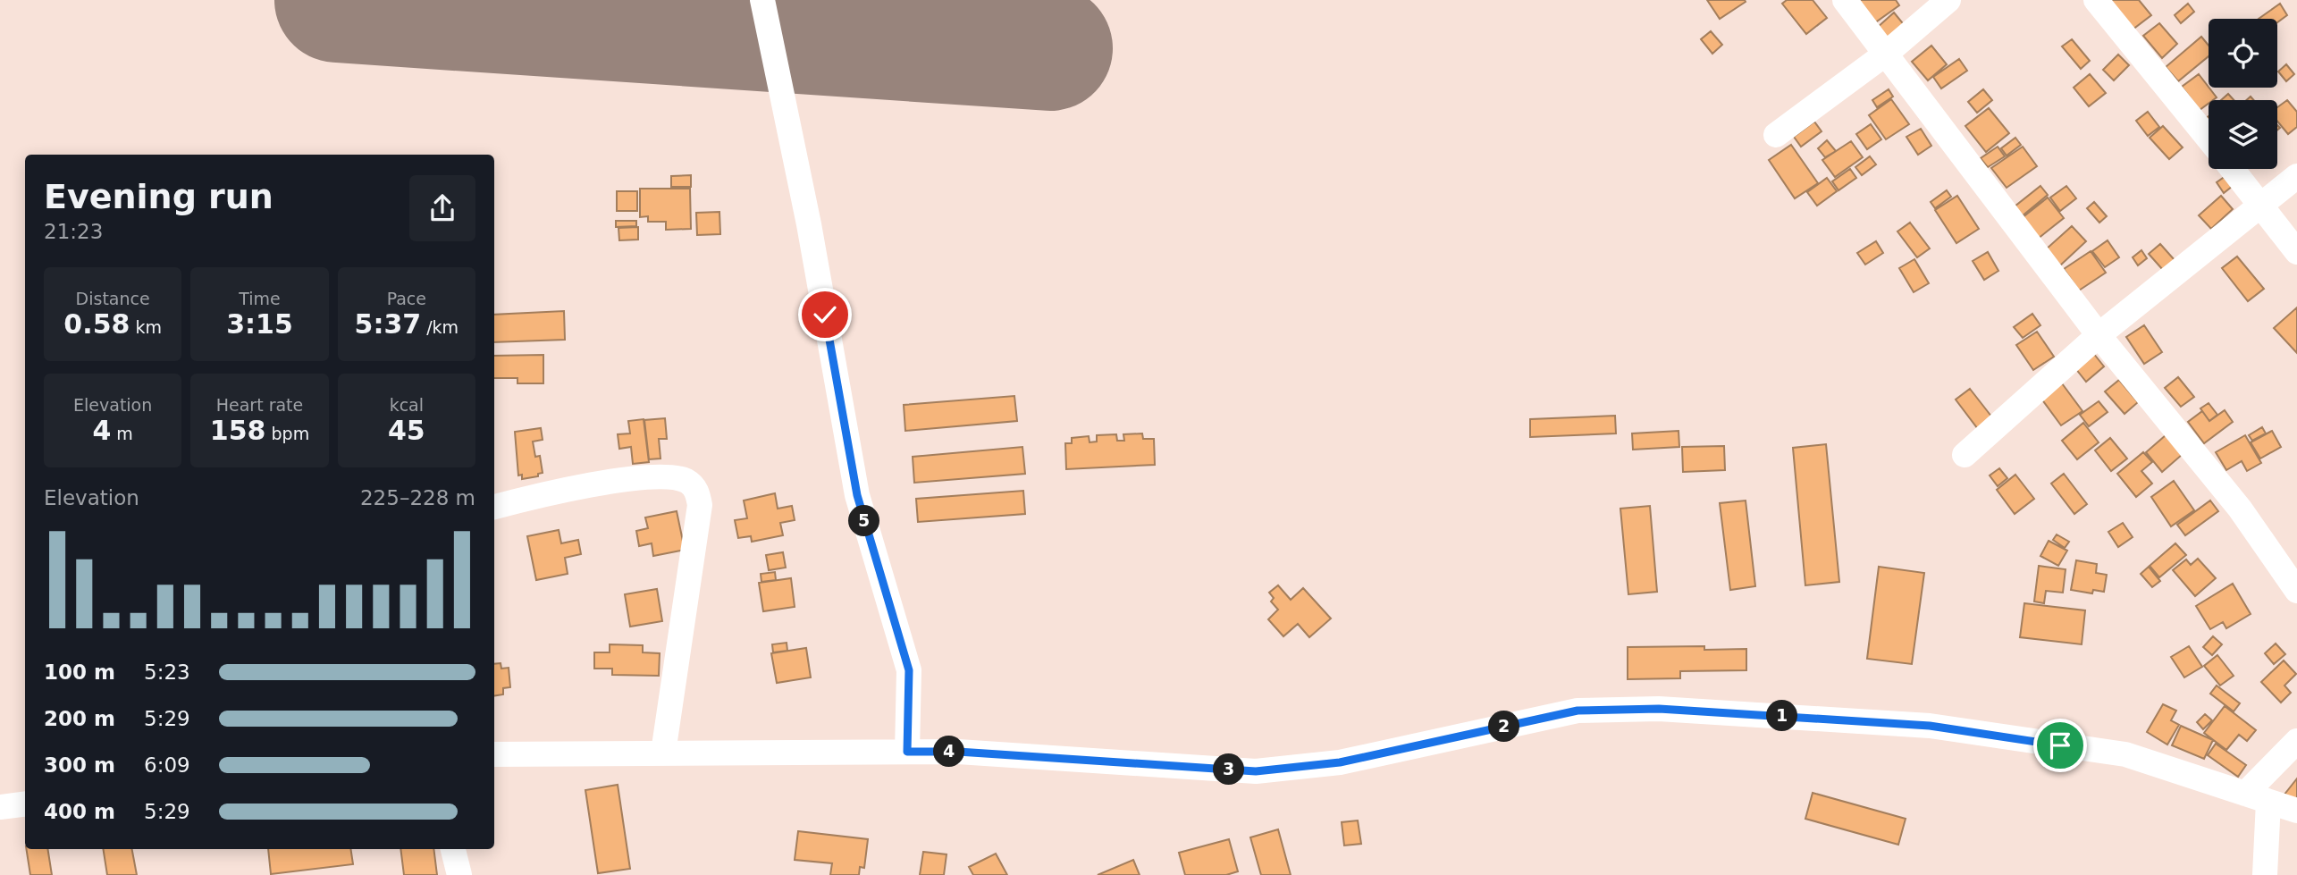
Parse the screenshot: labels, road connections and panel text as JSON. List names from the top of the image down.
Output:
{
  "page": {
    "heading": ["Evening run", "21:23"],
    "stats": [
      ["Distance", "0.58 km"],
      ["Time", "3:15"],
      ["Pace", "5:37 /km"],
      ["Elevation", "4 m"],
      ["Heart rate", "158 bpm"],
      ["kcal", "45"]
    ],
    "chart": ["Elevation", "225–228 m"],
    "pins": [
      "5",
      "1",
      "2",
      "4",
      "3"
    ],
    "list": [
      {
        "name": "100 m",
        "note": "5:23"
      },
      {
        "name": "200 m",
        "note": "5:29"
      },
      {
        "name": "300 m",
        "note": "6:09"
      },
      {
        "name": "400 m",
        "note": "5:29"
      }
    ]
  }
}
